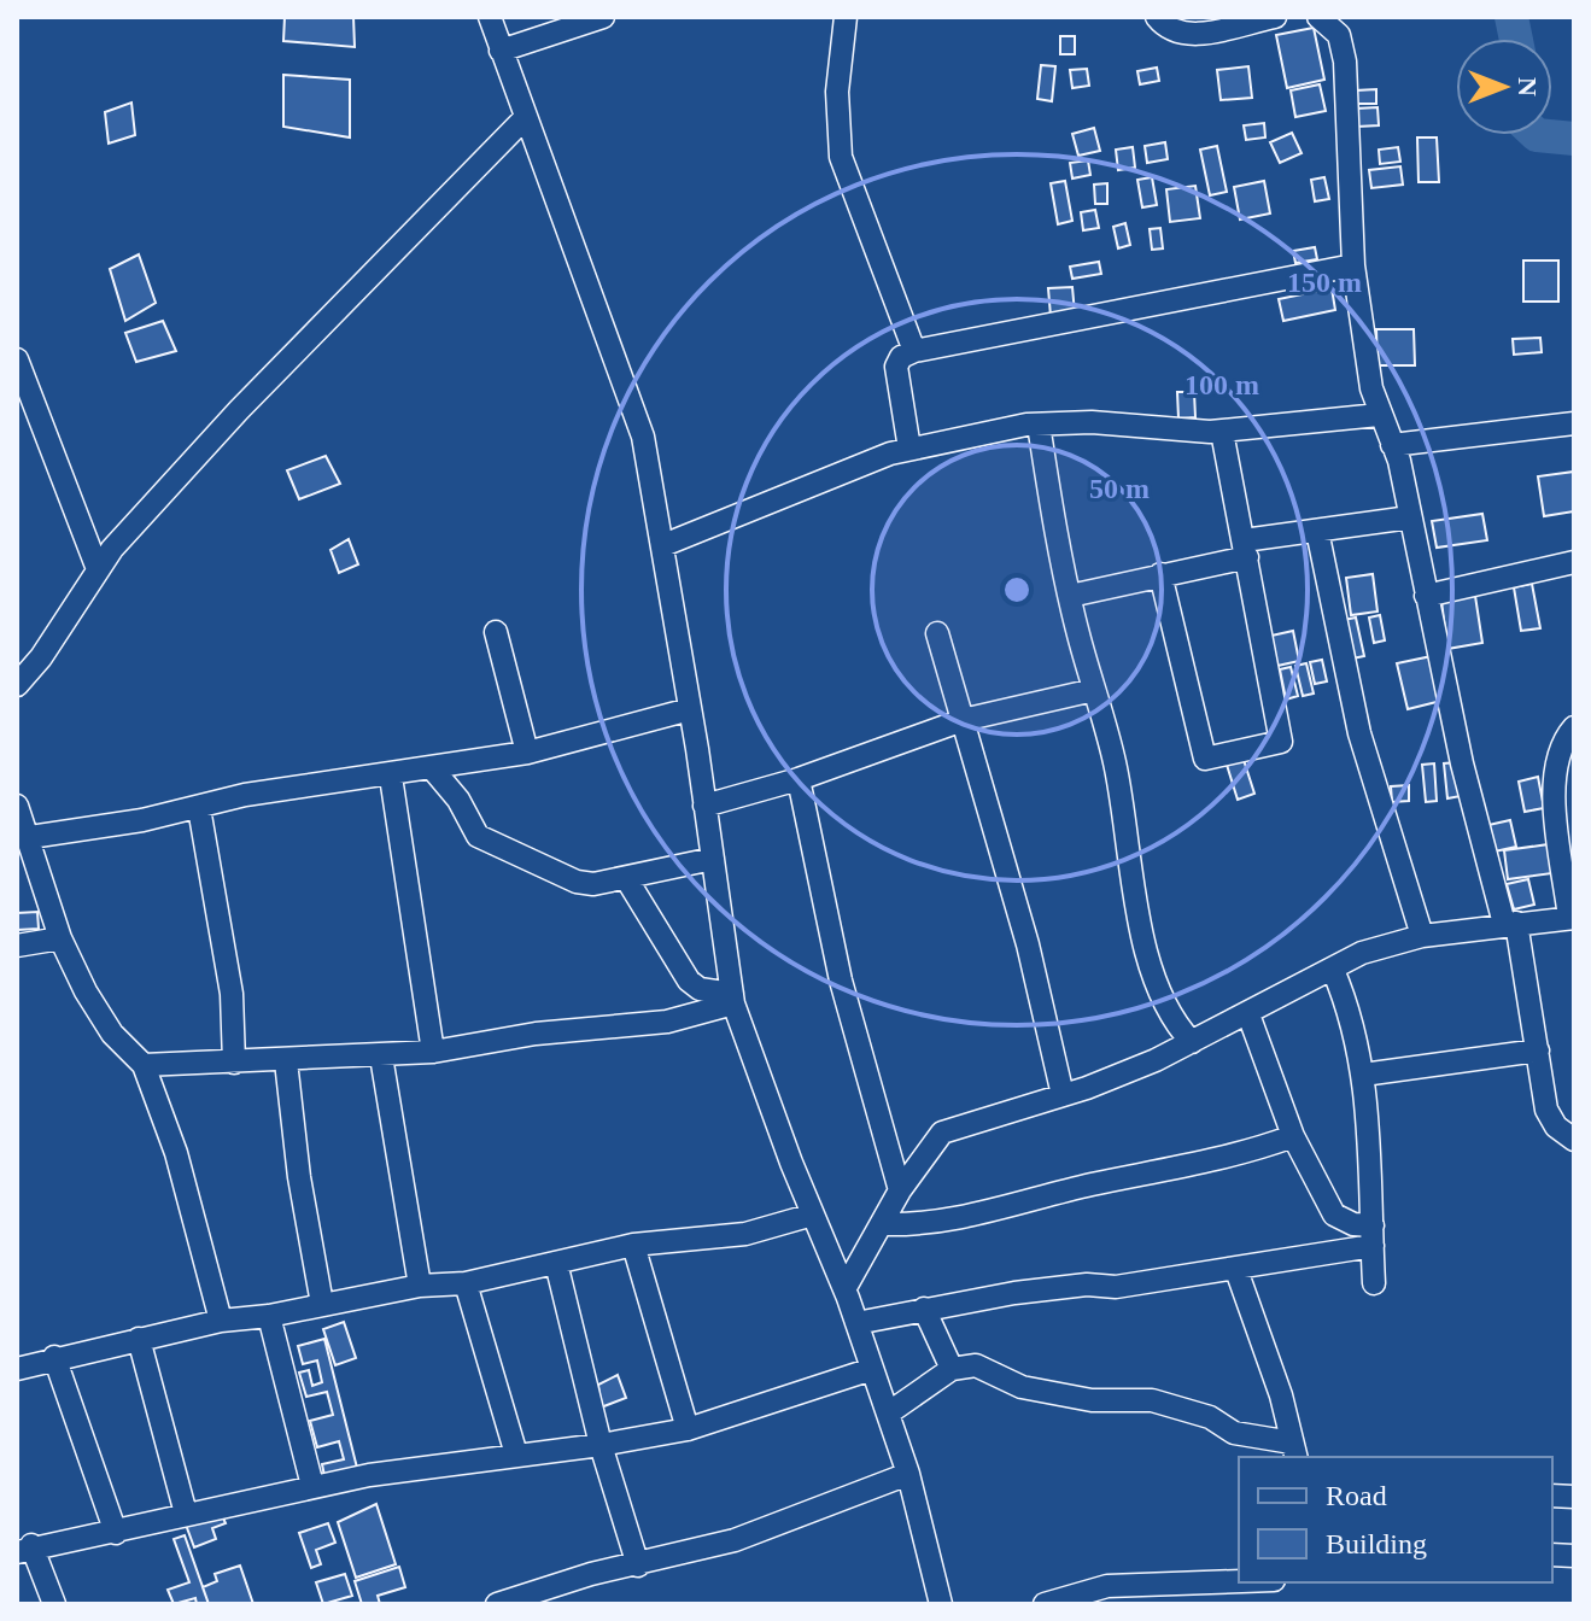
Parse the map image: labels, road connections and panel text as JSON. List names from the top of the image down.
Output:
{
  "legend": ["Road", "Building"],
  "north": "right",
  "rings": ["150 m", "100 m", "50 m"]
}
